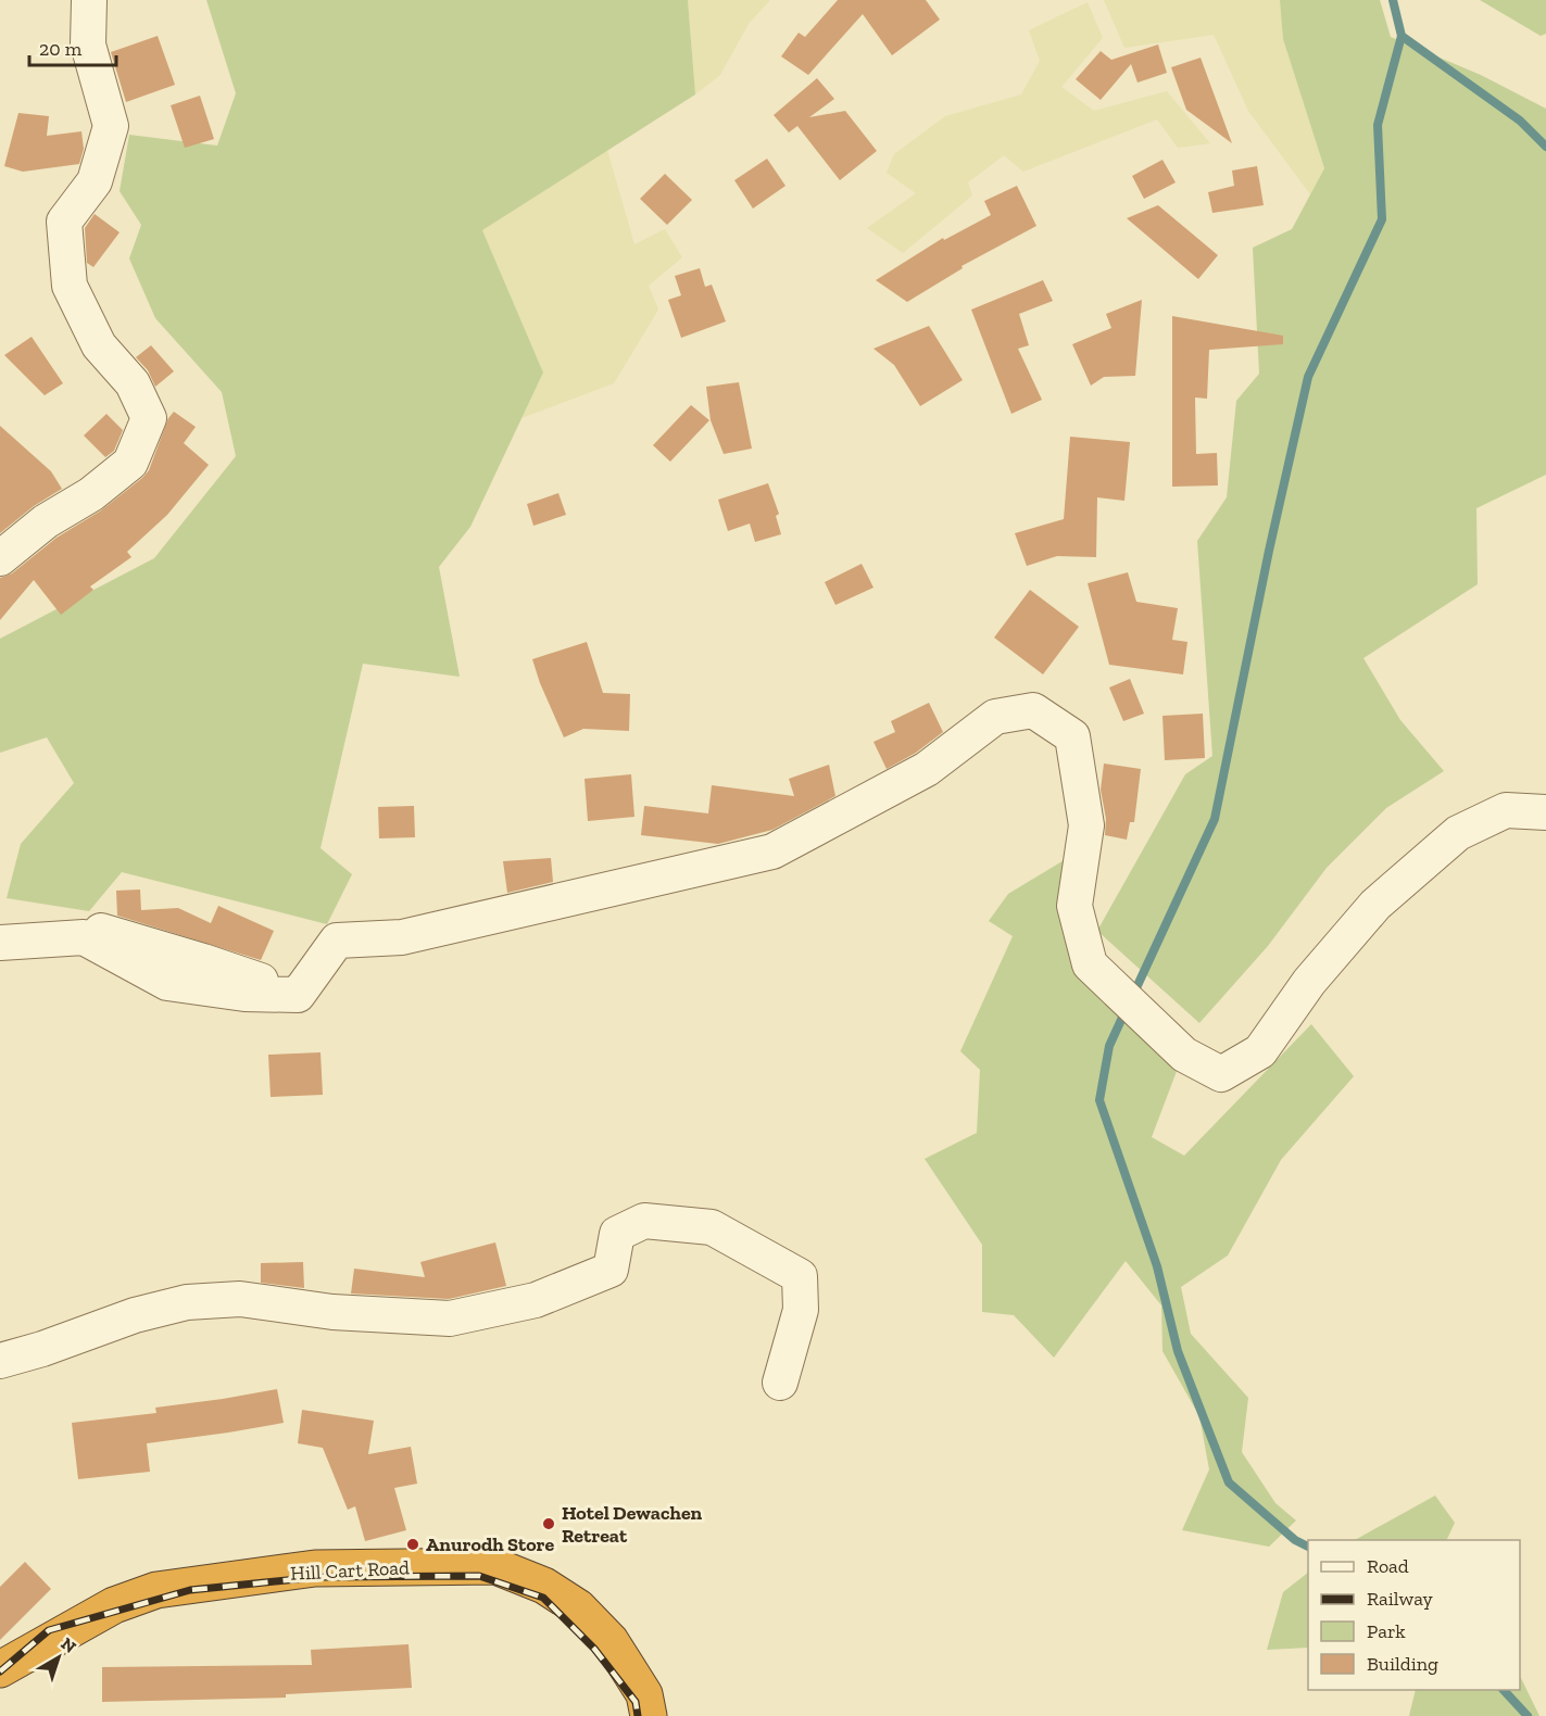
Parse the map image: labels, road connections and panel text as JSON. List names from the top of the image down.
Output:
{
  "streets": {
    "highway": ["Hill Cart Road"]
  },
  "places": ["Hotel Dewachen Retreat", "Anurodh Store"],
  "legend": [
    "Road",
    "Railway",
    "Park",
    "Building"
  ],
  "scale_bar": "20 m",
  "north": "top right"
}
